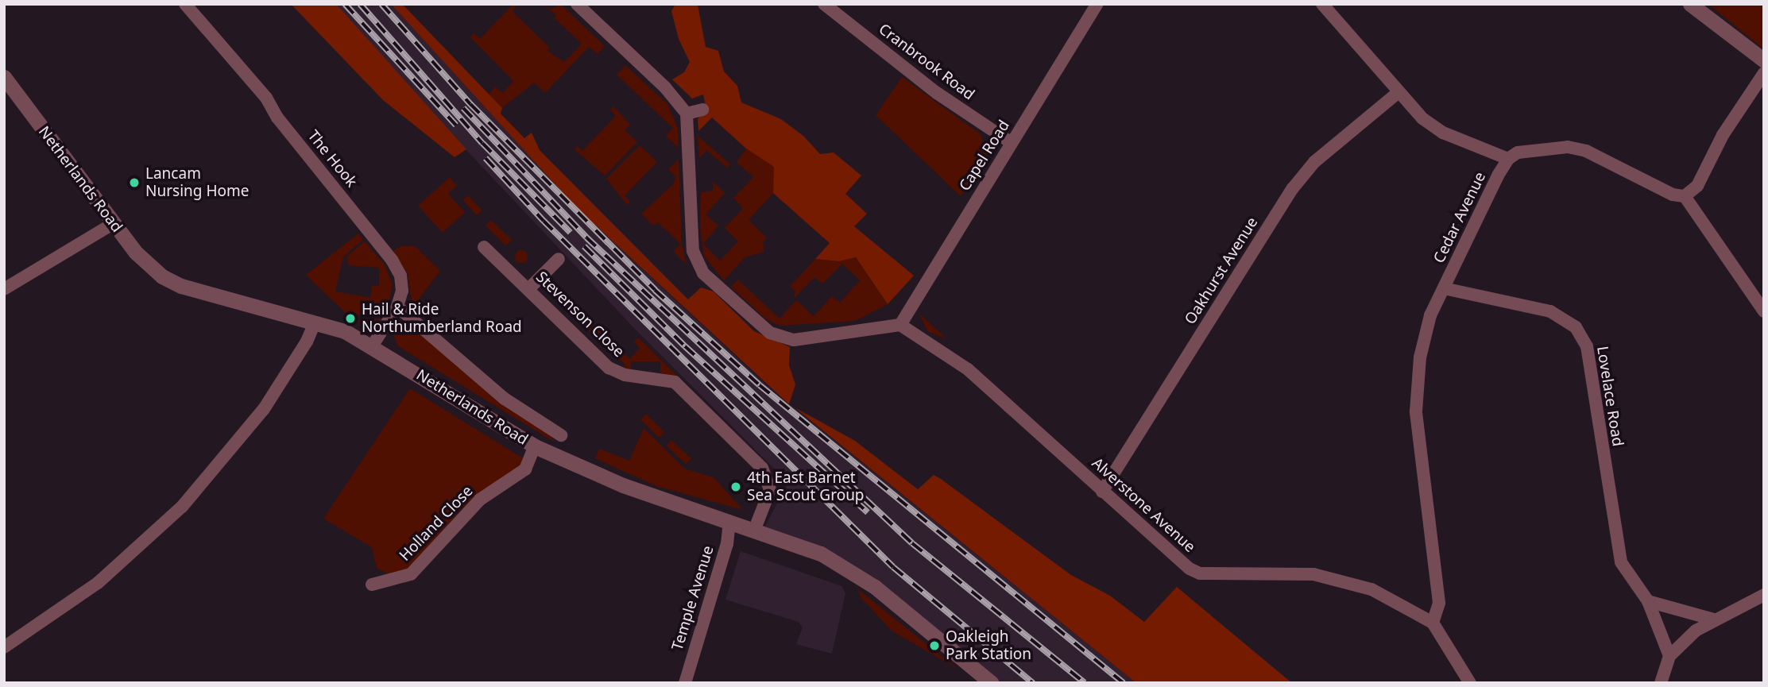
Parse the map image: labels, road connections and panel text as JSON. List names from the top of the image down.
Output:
{
  "streets": {
    "street": [
      "Cranbrook Road",
      "Capel Road",
      "The Hook",
      "Netherlands Road",
      "Cedar Avenue",
      "Oakhurst Avenue",
      "Stevenson Close",
      "Lovelace Road",
      "Alverstone Avenue",
      "Holland Close",
      "Temple Avenue"
    ]
  },
  "crossings": [
    ["Cranbrook Road", "Capel Road"],
    ["Capel Road", "Alverstone Avenue"],
    ["The Hook", "Netherlands Road"],
    ["Netherlands Road", "Stevenson Close"],
    ["Netherlands Road", "Holland Close"],
    ["Netherlands Road", "Temple Avenue"],
    ["Cedar Avenue", "Lovelace Road"],
    ["Cedar Avenue", "Alverstone Avenue"],
    ["Oakhurst Avenue", "Alverstone Avenue"]
  ],
  "places": [
    "Lancam Nursing Home",
    "Hail & Ride Northumberland Road",
    "4th East Barnet Sea Scout Group",
    "Oakleigh Park Station"
  ]
}
